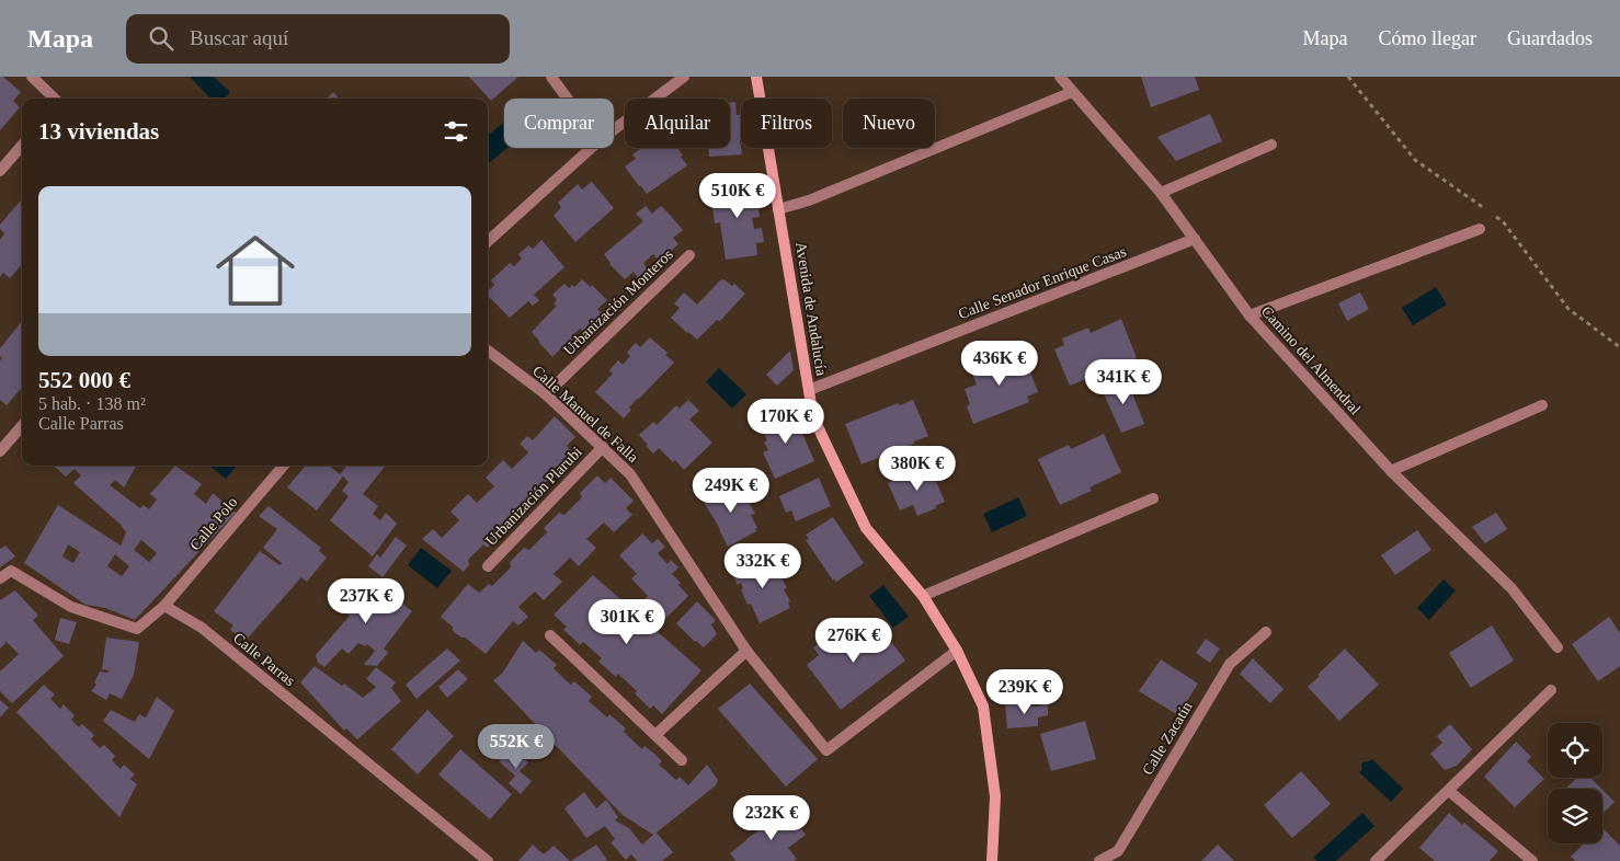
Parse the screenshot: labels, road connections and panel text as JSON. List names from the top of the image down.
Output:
{
  "streets": {
    "street": [
      "Calle Senador Enrique Casas",
      "Urbanización Monteros",
      "Avenida de Andalucía",
      "Camino del Almendral",
      "Calle Manuel de Falla",
      "Urbanización Plarubi",
      "Calle Polo",
      "Calle Parras",
      "Calle Zacatín"
    ]
  },
  "crossings": [
    ["Calle Senador Enrique Casas", "Avenida de Andalucía"],
    ["Calle Senador Enrique Casas", "Camino del Almendral"],
    ["Urbanización Monteros", "Calle Manuel de Falla"],
    ["Avenida de Andalucía", "Calle Manuel de Falla"],
    ["Calle Manuel de Falla", "Urbanización Plarubi"],
    ["Calle Polo", "Calle Parras"]
  ],
  "page": {
    "header": "Mapa",
    "search": "Buscar aquí",
    "nav": ["Mapa", "Cómo llegar", "Guardados"],
    "chip": [
      "Comprar",
      "Alquilar",
      "Filtros",
      "Nuevo"
    ],
    "heading": "13 viviendas",
    "list": [
      {
        "name": "552 000 €",
        "note": "5 hab. · 138 m² · Calle Parras"
      }
    ],
    "price": [
      "510K €",
      "436K €",
      "341K €",
      "170K €",
      "380K €",
      "249K €",
      "332K €",
      "237K €",
      "301K €",
      "276K €",
      "239K €",
      "552K €",
      "232K €"
    ]
  }
}
